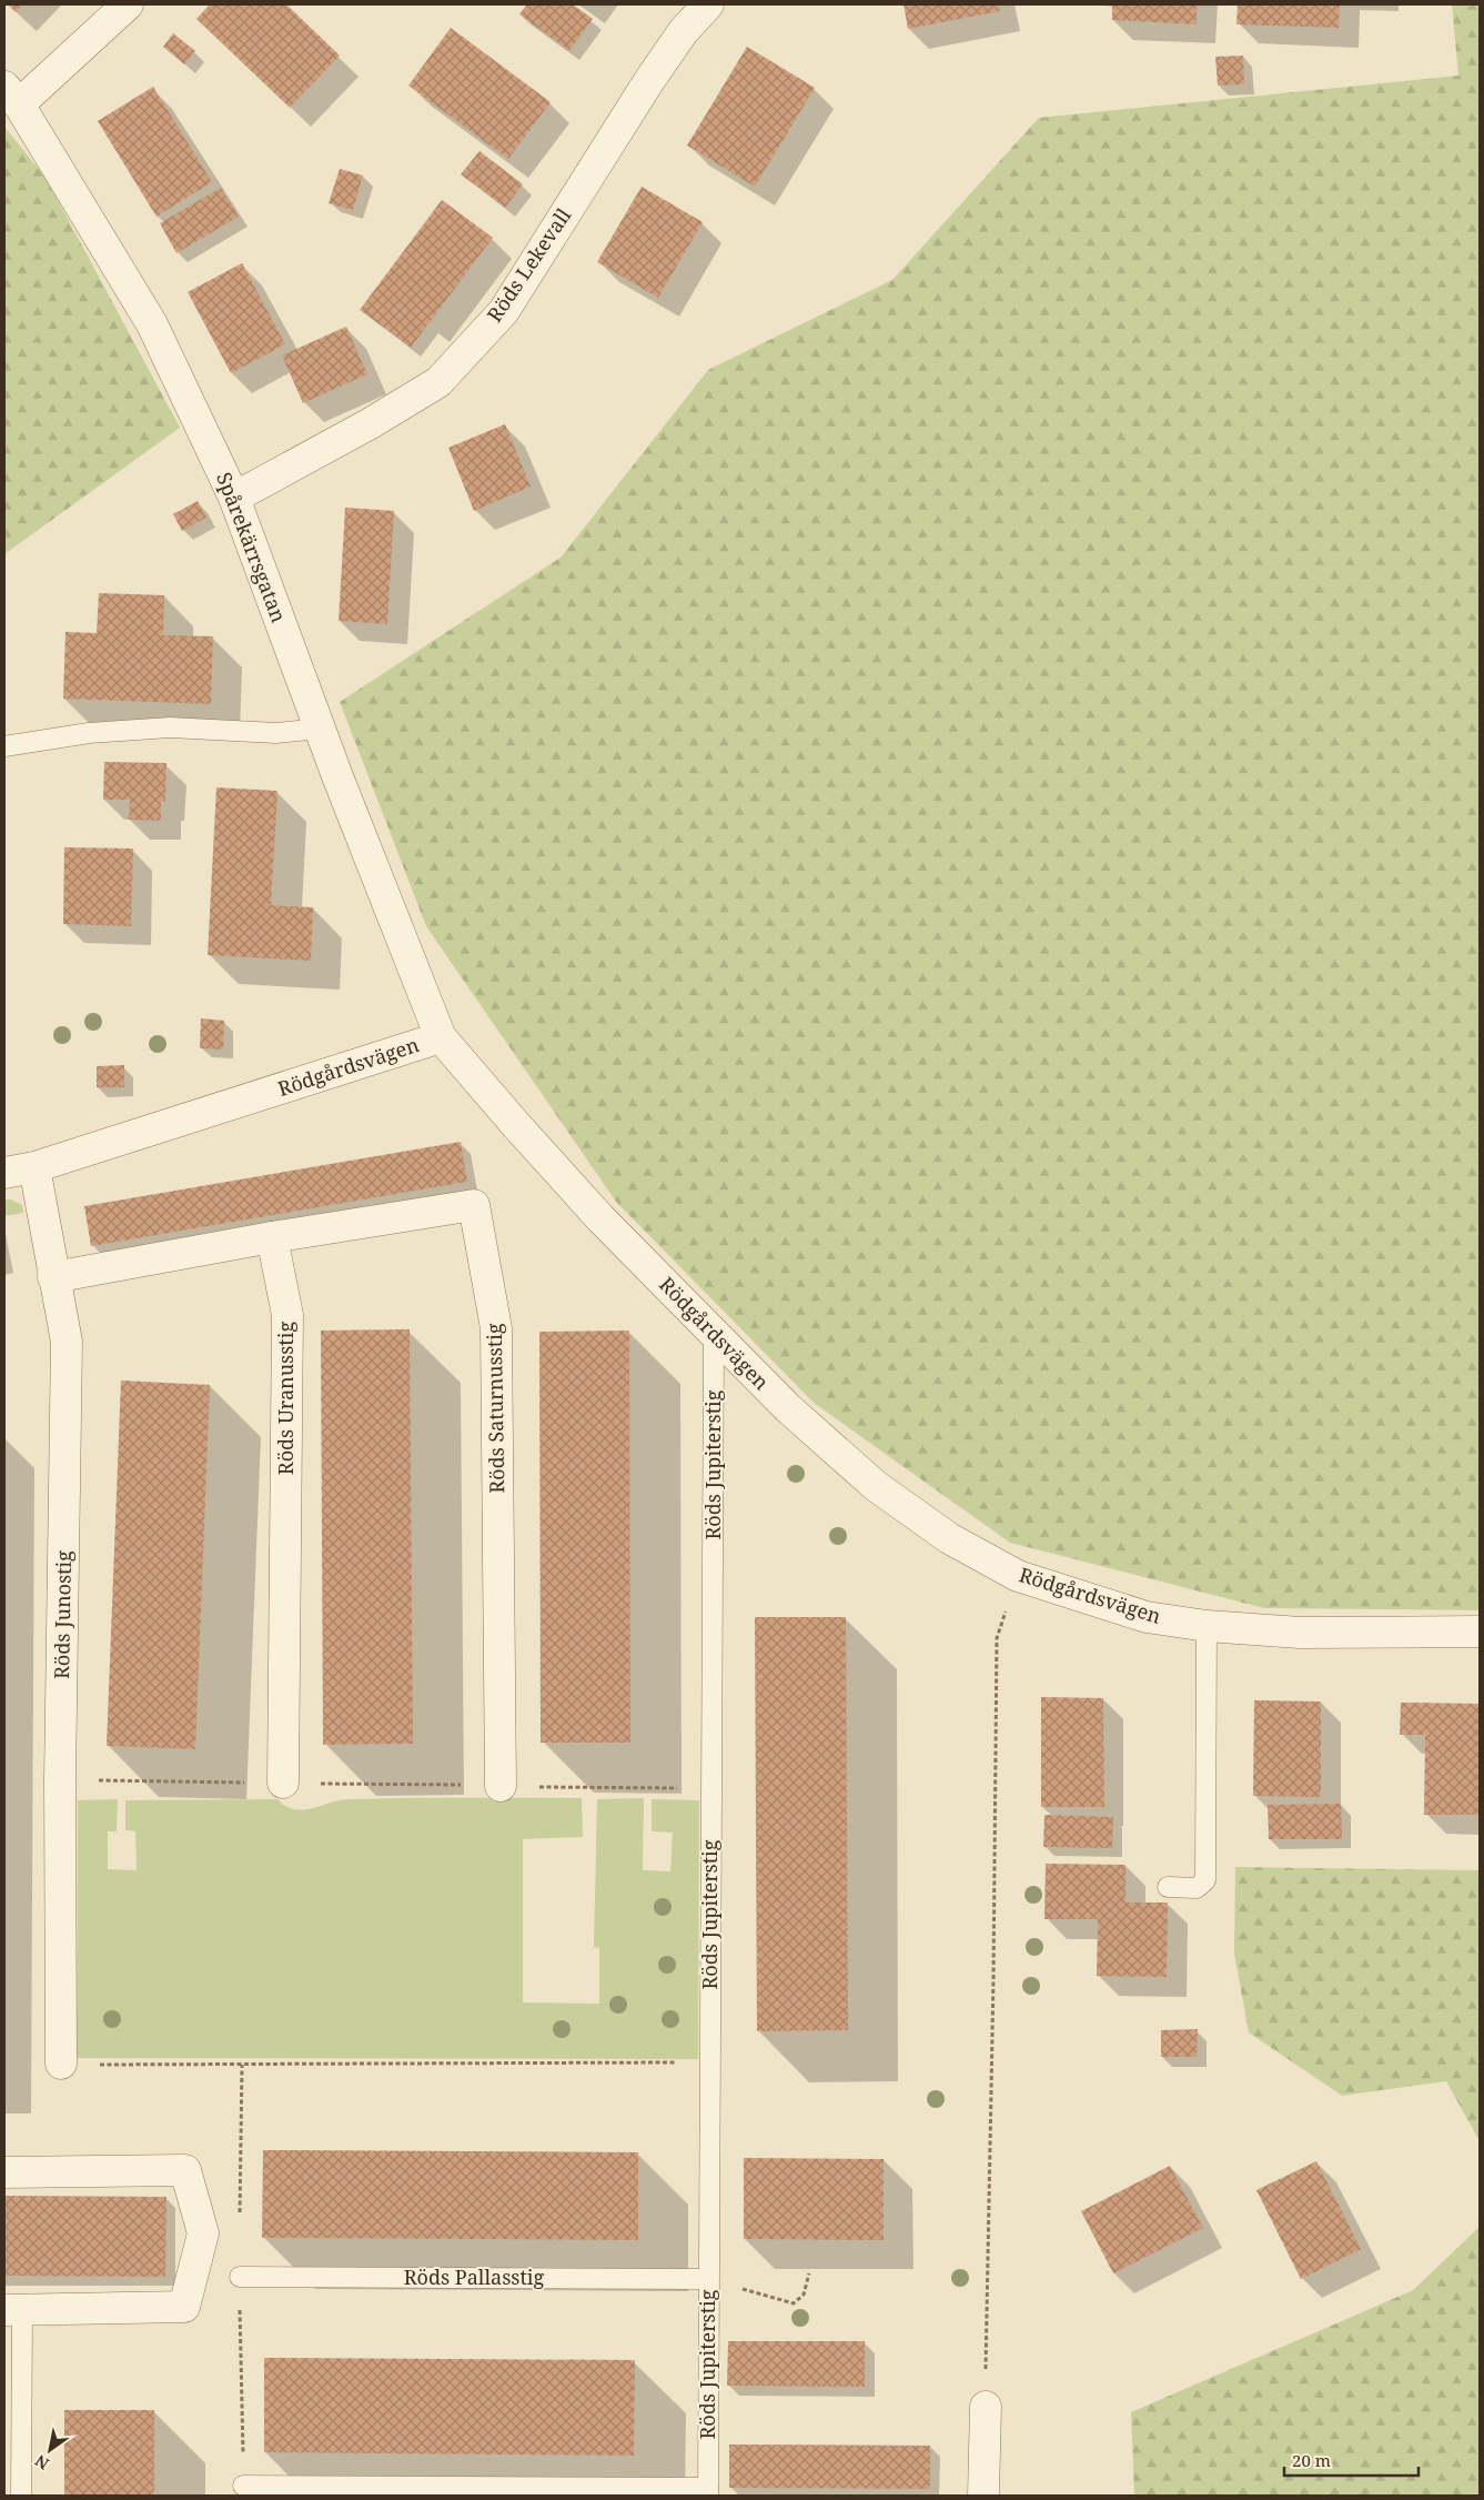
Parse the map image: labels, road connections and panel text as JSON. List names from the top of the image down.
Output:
{
  "streets": {
    "street": [
      "Röds Lekevall",
      "Spårekärrsgatan",
      "Rödgårdsvägen",
      "Röds Uranusstig",
      "Röds Saturnusstig",
      "Röds Junostig"
    ],
    "lane": ["Röds Jupiterstig", "Röds Pallasstig"]
  },
  "crossings": [
    ["Röds Lekevall", "Spårekärrsgatan"],
    ["Spårekärrsgatan", "Rödgårdsvägen"],
    ["Rödgårdsvägen", "Röds Jupiterstig"],
    ["Rödgårdsvägen", "Röds Junostig"],
    ["Röds Uranusstig", "Röds Saturnusstig"],
    ["Röds Jupiterstig", "Röds Pallasstig"]
  ],
  "scale_bar": "20 m",
  "north": "bottom left"
}
